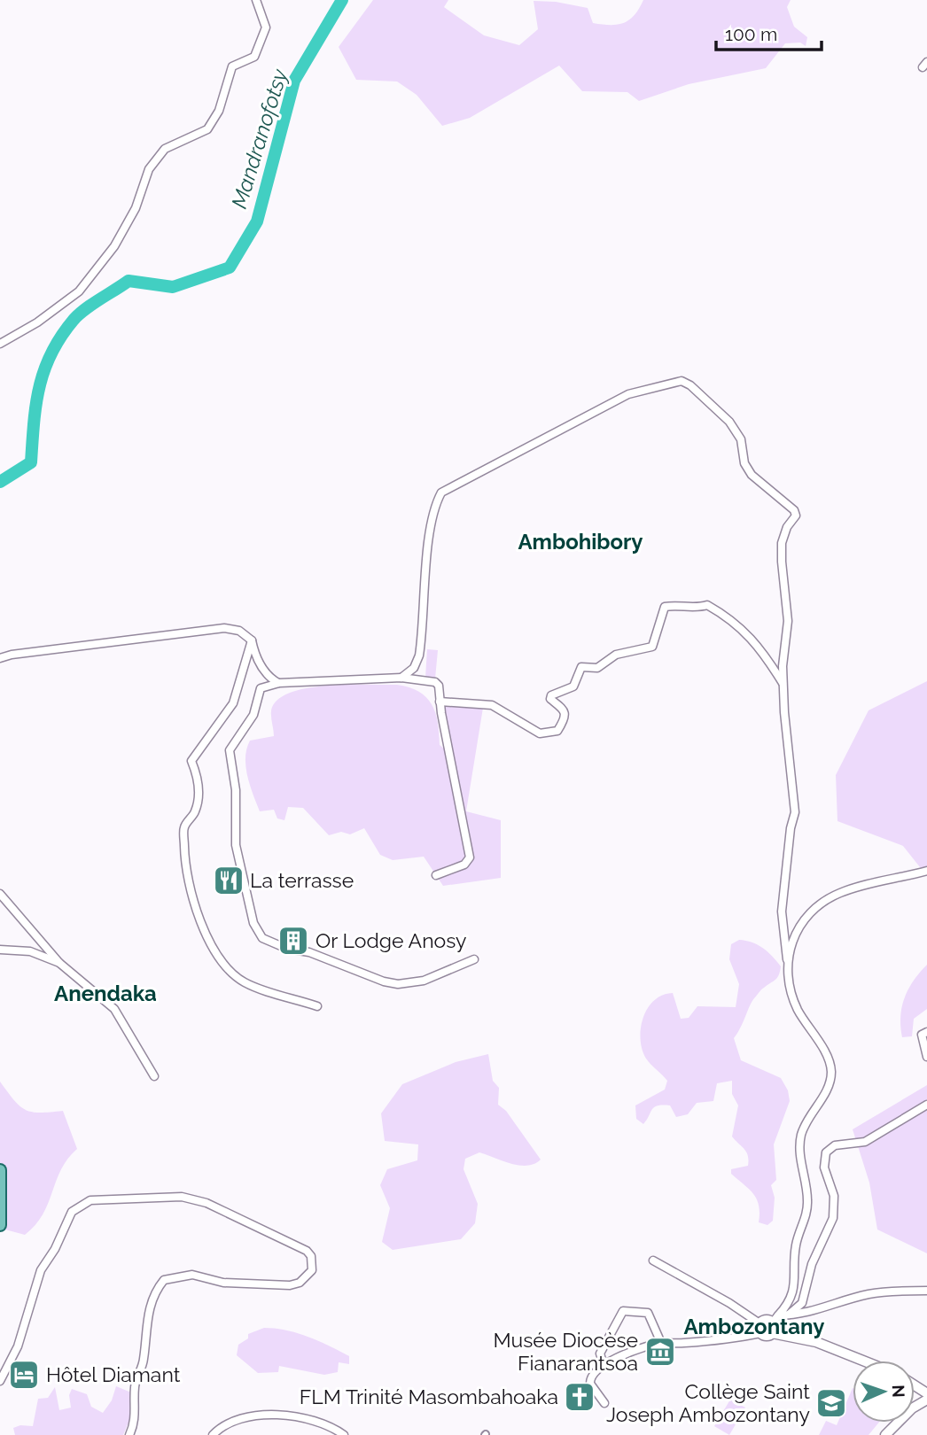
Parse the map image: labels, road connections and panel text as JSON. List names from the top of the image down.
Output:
{
  "districts": ["Ambohibory", "Anendaka", "Ambozontany"],
  "water": ["Mandranofotsy"],
  "places": {
    "restaurant": ["La terrasse"],
    "building": ["Or Lodge Anosy"],
    "museum": ["Musée Diocèse Fianarantsoa"],
    "hotel": ["Hôtel Diamant"],
    "church": ["FLM Trinité Masombahoaka"],
    "school or university": ["Collège Saint Joseph Ambozontany"]
  },
  "scale_bar": "100 m",
  "north": "right"
}
